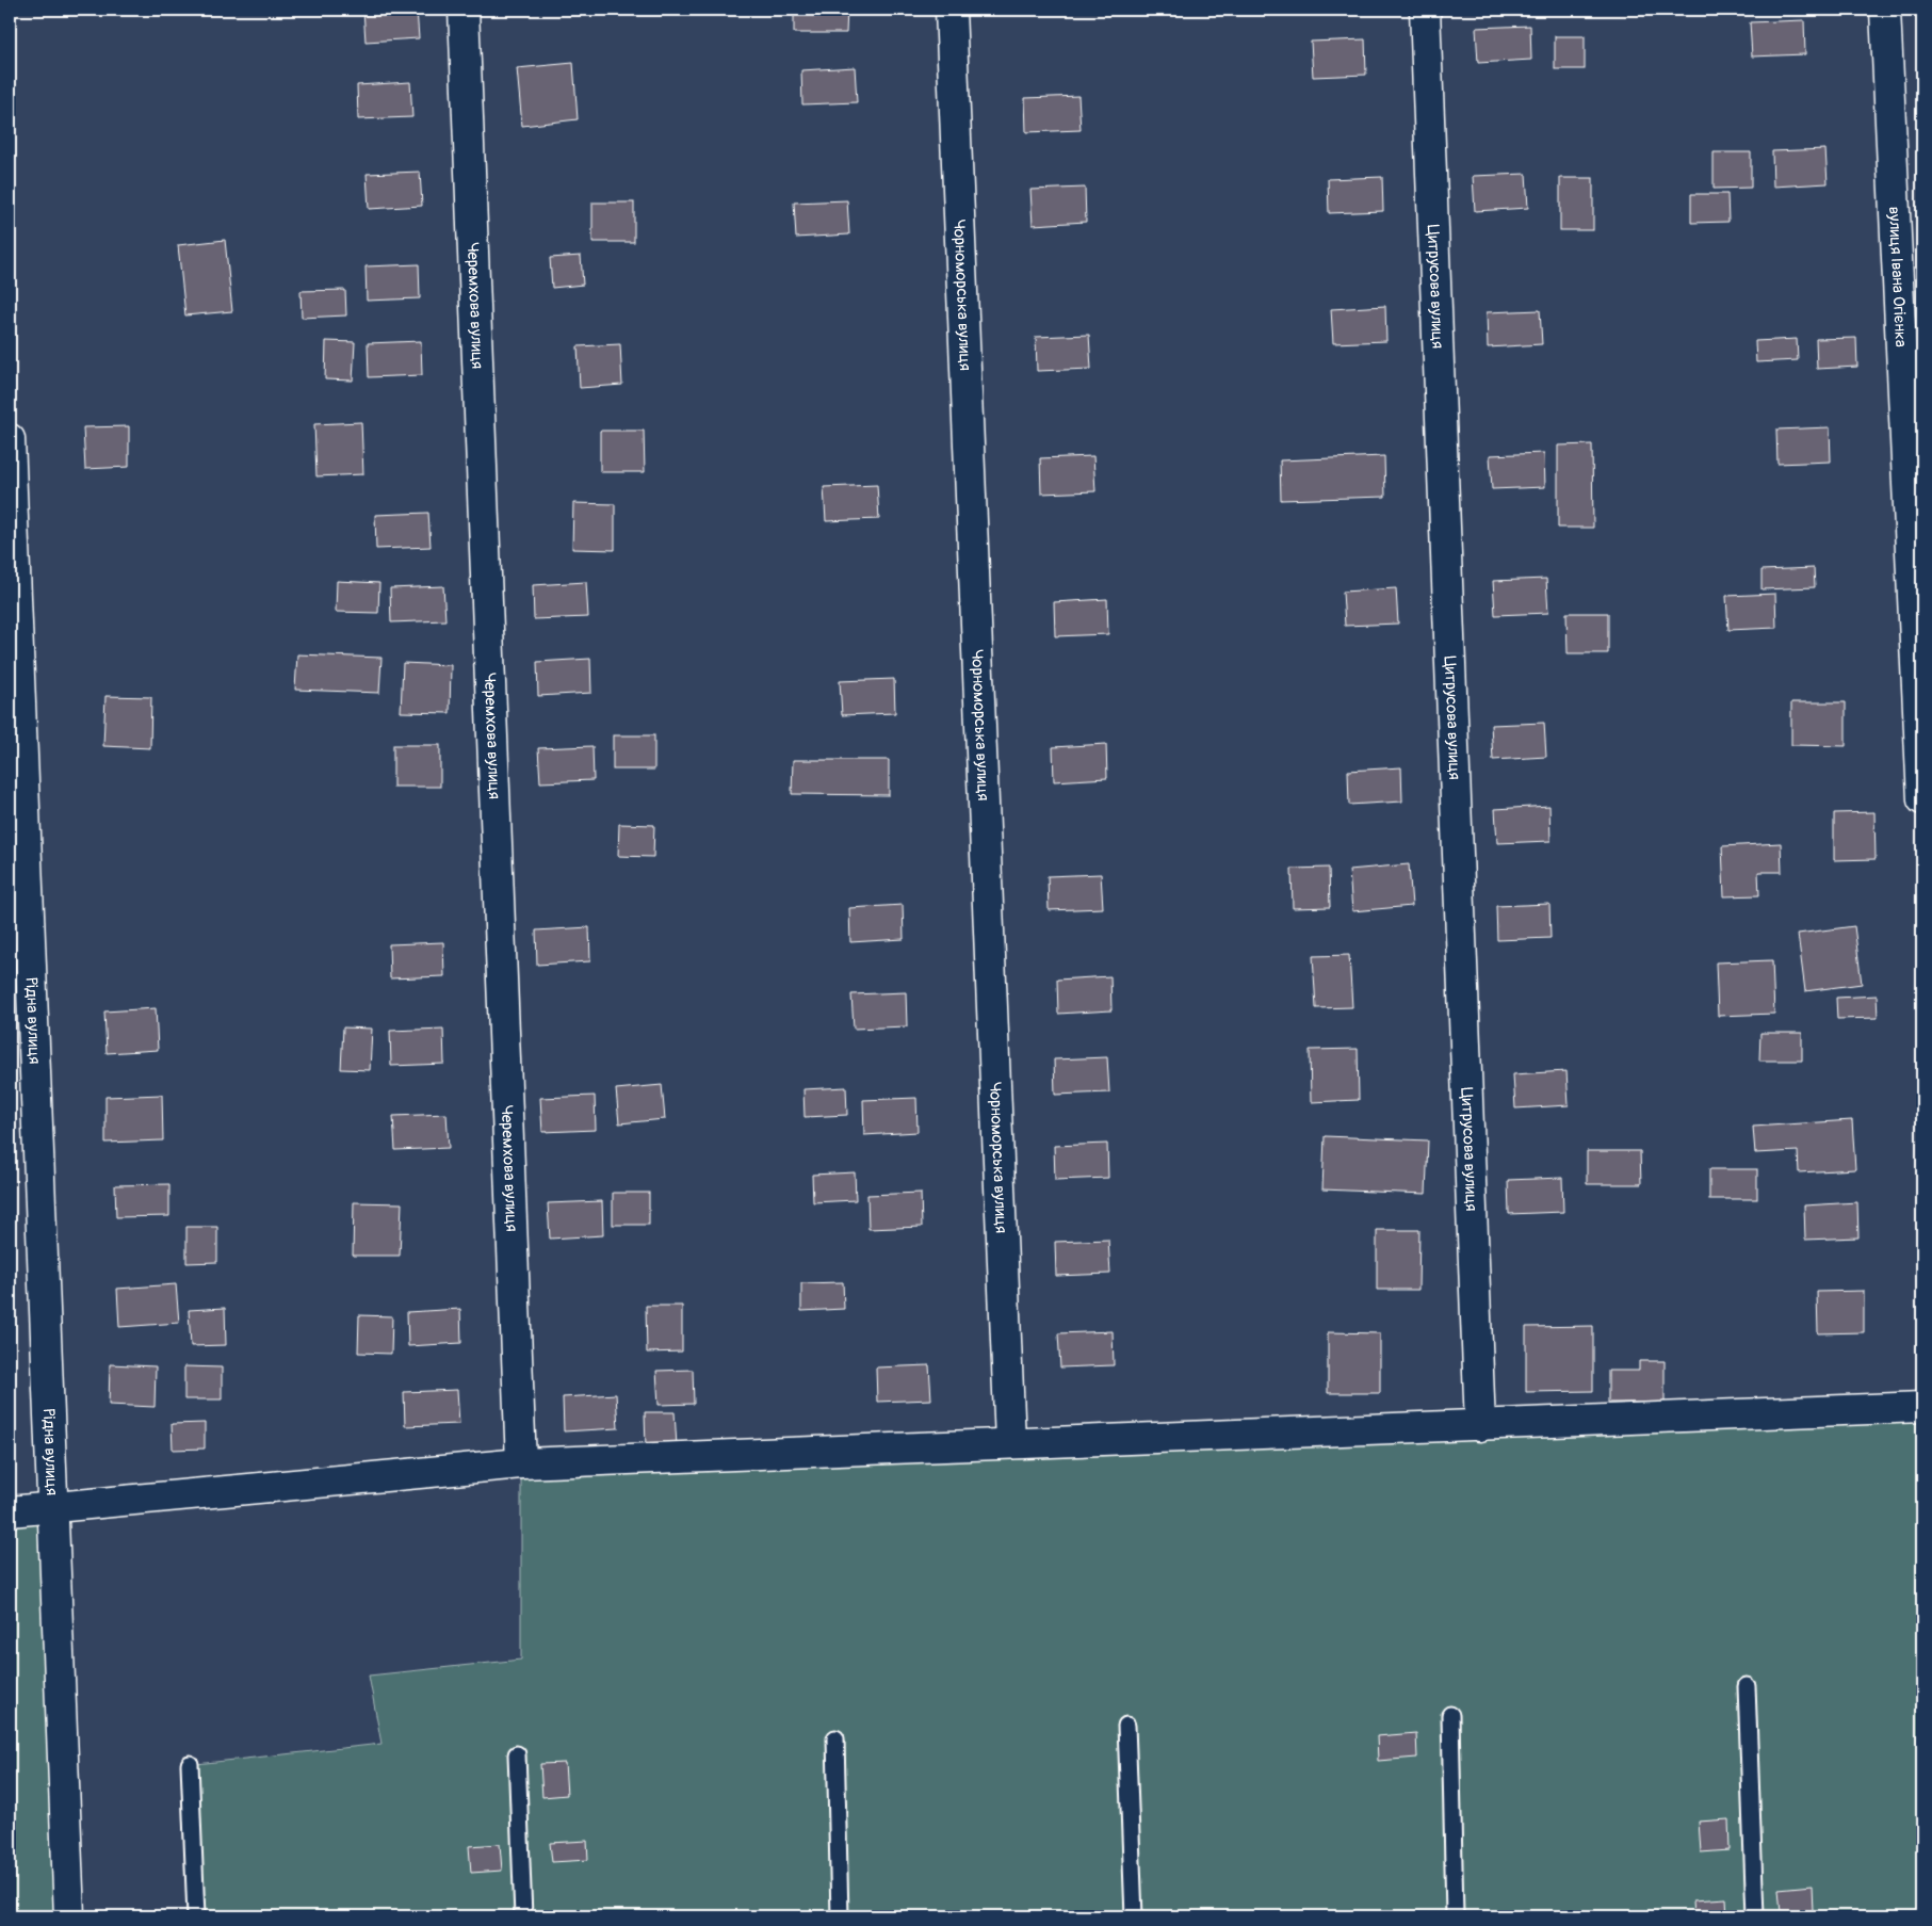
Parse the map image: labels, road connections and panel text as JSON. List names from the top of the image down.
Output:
{
  "streets": {
    "street": [
      "вулиця Івана Огієнка",
      "Цитрусова вулиця",
      "Чорноморська вулиця",
      "Черемхова вулиця",
      "Рідна вулиця"
    ]
  }
}
